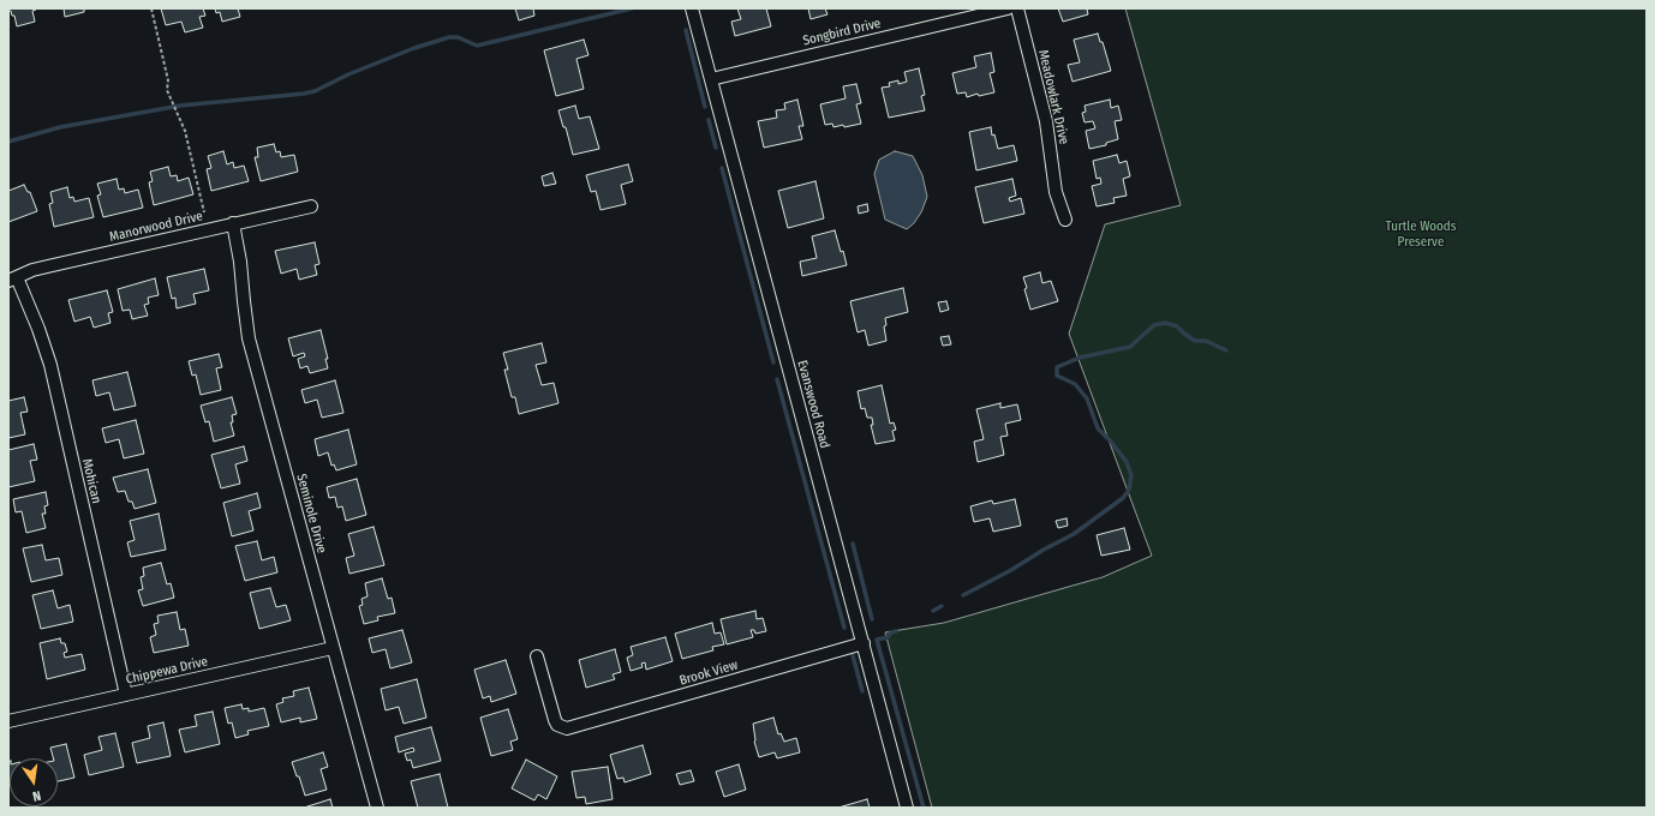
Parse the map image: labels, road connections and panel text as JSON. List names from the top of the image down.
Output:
{
  "streets": {
    "street": [
      "Songbird Drive",
      "Meadowlark Drive",
      "Manorwood Drive",
      "Evanswood Road",
      "Mohican",
      "Seminole Drive",
      "Chippewa Drive",
      "Brook View"
    ]
  },
  "crossings": [
    ["Songbird Drive", "Evanswood Road"],
    ["Manorwood Drive", "Mohican"],
    ["Manorwood Drive", "Seminole Drive"],
    ["Evanswood Road", "Brook View"],
    ["Mohican", "Chippewa Drive"],
    ["Seminole Drive", "Chippewa Drive"]
  ],
  "parks": ["Turtle Woods Preserve"],
  "north": "bottom"
}
